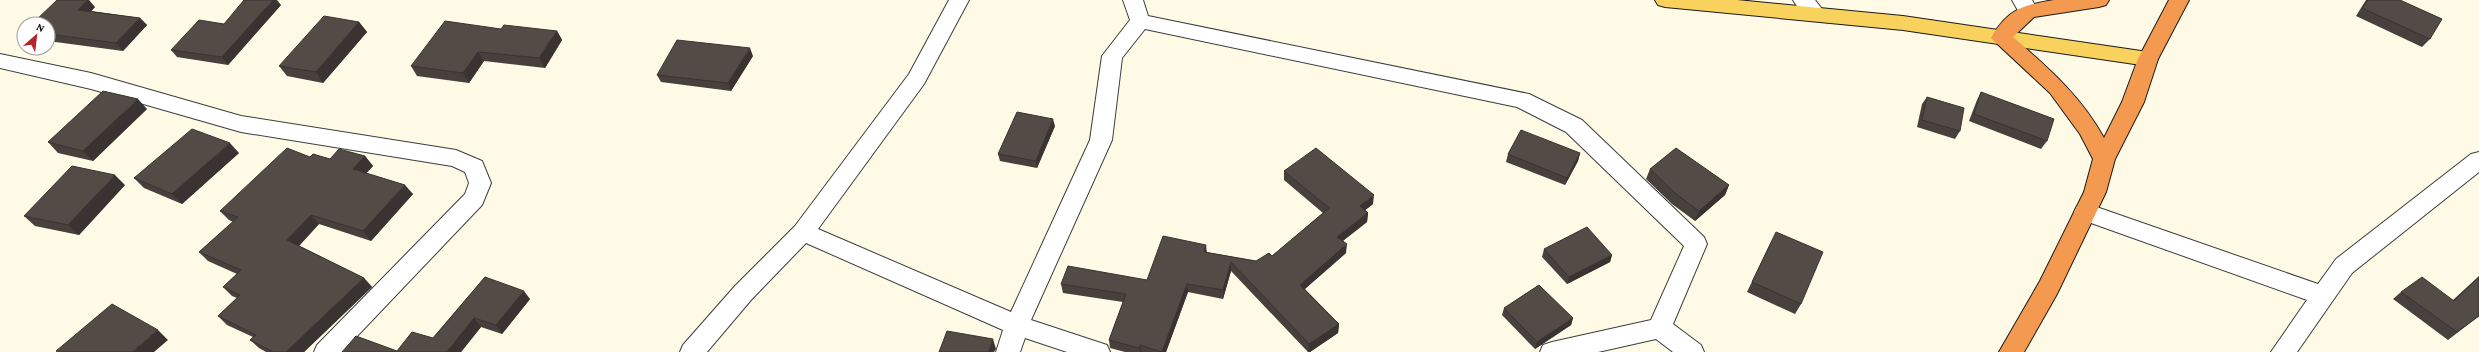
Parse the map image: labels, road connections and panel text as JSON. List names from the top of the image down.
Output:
{
  "north": "top right"
}
